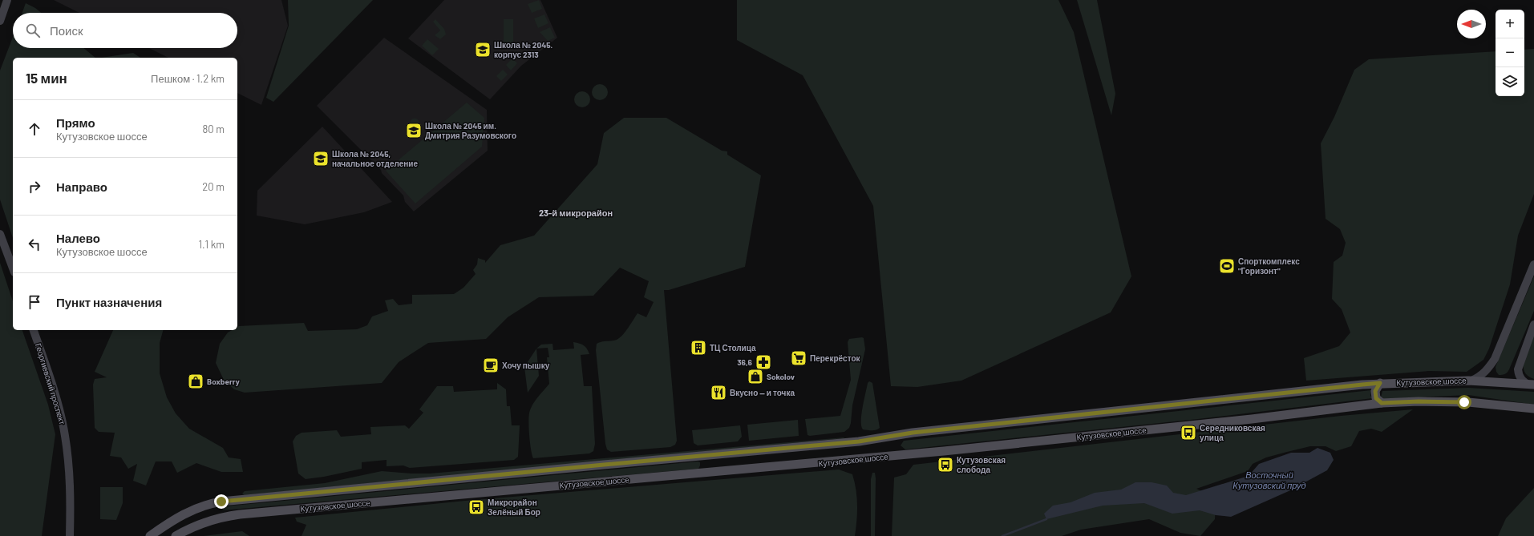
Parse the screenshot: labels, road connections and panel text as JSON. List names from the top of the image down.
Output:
{
  "streets": {
    "main road": ["Кутузовское шоссе"],
    "street": ["Георгиевский проспект"]
  },
  "districts": ["23-й микрорайон"],
  "water": ["Восточный Кутузовский пруд"],
  "places": {
    "school or university": ["Школа № 2045. корпус 2313", "Школа № 2045 им. Дмитрия Разумовского", "Школа № 2045, начальное отделение"],
    "sports": ["Спорткомплекс \"Горизонт\""],
    "building": ["ТЦ Столица"],
    "supermarket": ["Перекрёсток"],
    "pharmacy": ["36,6"],
    "cafe": ["Хочу пышку"],
    "shop": ["Sokolov", "Boxberry"],
    "restaurant": ["Вкусно — и точка"],
    "bus stop": ["Середниковская улица", "Кутузовская слобода", "Микрорайон Зелёный Бор"]
  },
  "north": "left",
  "page": {
    "map_buttons": ["+", "−"],
    "search": "Поиск",
    "heading": ["15 мин", "Пешком · 1.2 km"],
    "list": [
      ["Прямо", "Кутузовское шоссе", "80 m"],
      ["Направо", "20 m"],
      ["Налево", "Кутузовское шоссе", "1.1 km"],
      "Пункт назначения"
    ]
  }
}
